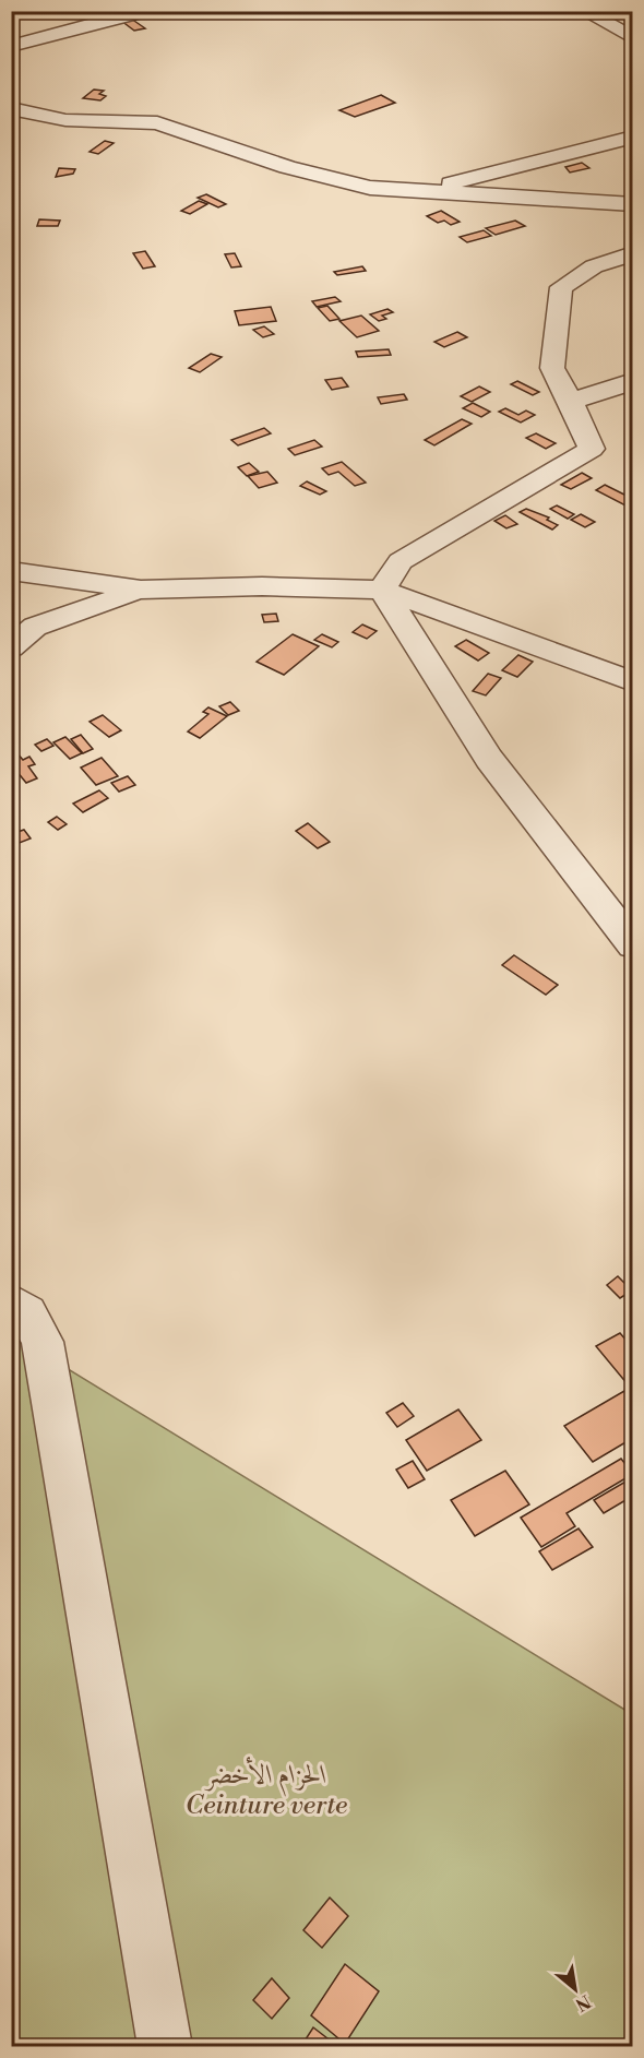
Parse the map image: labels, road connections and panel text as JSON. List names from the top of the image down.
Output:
{
  "parks": ["الحزام الأخضر Ceinture verte"],
  "north": "bottom right"
}
